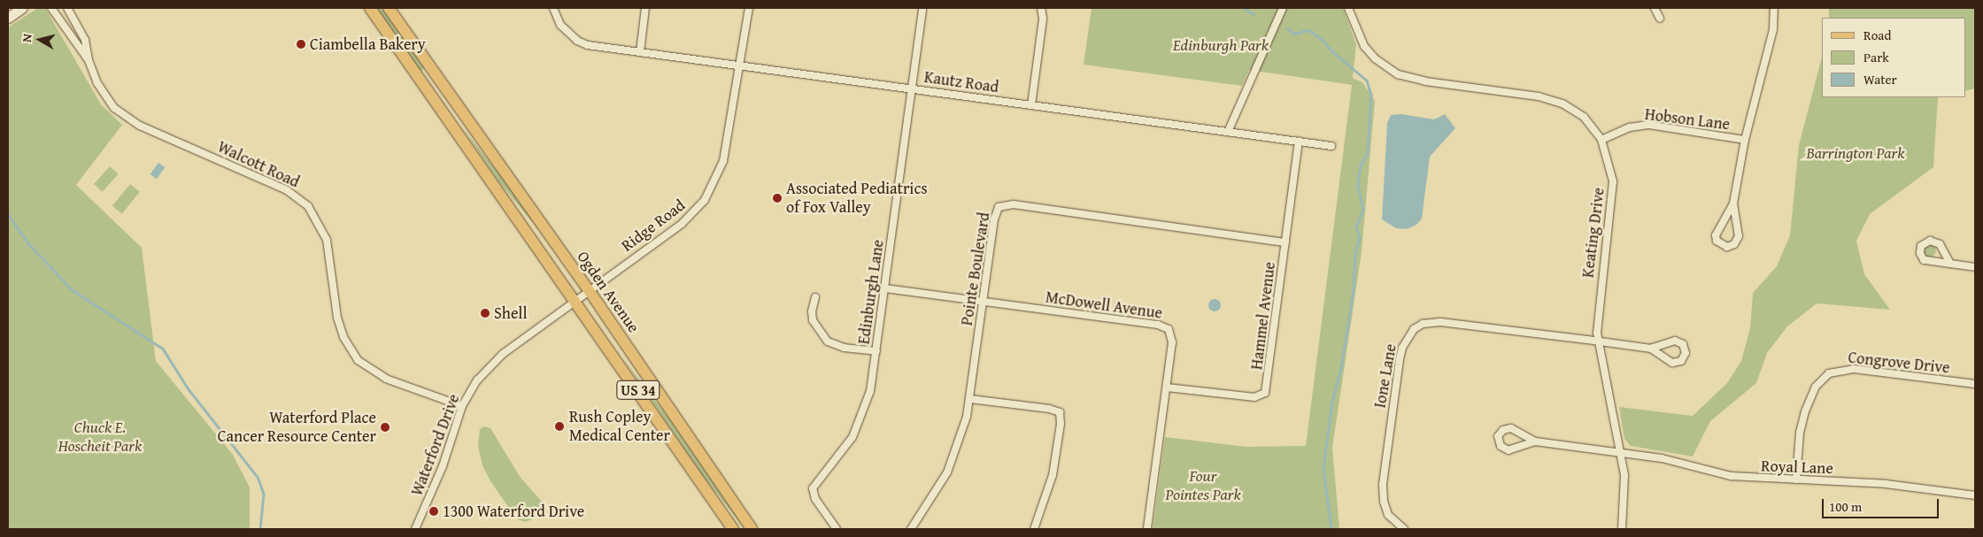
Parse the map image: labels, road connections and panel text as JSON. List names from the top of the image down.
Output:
{
  "streets": {
    "main road": ["Ogden Avenue", "US 34"],
    "street": [
      "Kautz Road",
      "Hobson Lane",
      "Walcott Road",
      "Ridge Road",
      "Keating Drive",
      "Pointe Boulevard",
      "Edinburgh Lane",
      "McDowell Avenue",
      "Hammel Avenue",
      "Congrove Drive",
      "Ione Lane",
      "Waterford Drive",
      "Royal Lane"
    ]
  },
  "crossings": [
    ["Kautz Road", "Ridge Road"],
    ["Kautz Road", "Edinburgh Lane"],
    ["Kautz Road", "Hammel Avenue"],
    ["Hobson Lane", "Keating Drive"],
    ["Walcott Road", "Waterford Drive"],
    ["Ridge Road", "Ogden Avenue"],
    ["Ridge Road", "Waterford Drive"],
    ["Keating Drive", "Ione Lane"],
    ["Keating Drive", "Royal Lane"],
    ["Pointe Boulevard", "McDowell Avenue"],
    ["Pointe Boulevard", "Hammel Avenue"],
    ["Ogden Avenue", "US 34"],
    ["Ogden Avenue", "Waterford Drive"],
    ["Edinburgh Lane", "McDowell Avenue"],
    ["McDowell Avenue", "Hammel Avenue"],
    ["Congrove Drive", "Royal Lane"]
  ],
  "parks": [
    "Edinburgh Park",
    "Barrington Park",
    "Chuck E. Hoscheit Park",
    "Four Pointes Park"
  ],
  "places": [
    "Ciambella Bakery",
    "Associated Pediatrics of Fox Valley",
    "Shell",
    "Rush Copley Medical Center",
    "Waterford Place Cancer Resource Center",
    "1300 Waterford Drive"
  ],
  "legend": ["Road", "Park", "Water"],
  "scale_bar": "100 m",
  "north": "left"
}
